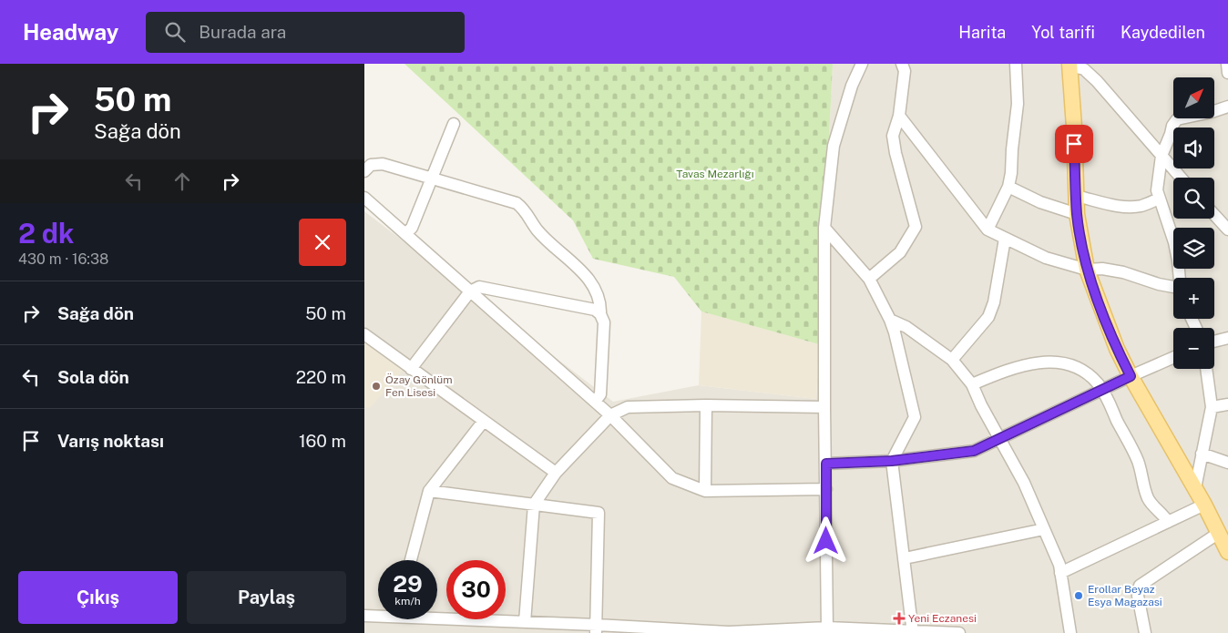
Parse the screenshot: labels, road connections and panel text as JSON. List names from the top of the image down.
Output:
{
  "parks": ["Tavas Mezarlığı"],
  "places": {
    "other": ["Özay Gönlüm Fen Lisesi", "Erollar Beyaz Esya Magazasi"],
    "health": ["Yeni Eczanesi"]
  },
  "north": "top right",
  "page": {
    "header": "Headway",
    "search": "Burada ara",
    "nav": ["Harita", "Yol tarifi", "Kaydedilen"],
    "turn": ["50 m", "Sağa dön"],
    "map_buttons": ["+", "−"],
    "heading": ["2 dk", "430 m · 16:38"],
    "list": [
      {
        "name": "Sağa dön",
        "value": "50 m"
      },
      {
        "name": "Sola dön",
        "value": "220 m"
      },
      {
        "name": "Varış noktası",
        "value": "160 m"
      }
    ],
    "speed": "29 km/h",
    "limit": "30",
    "buttons": ["Çıkış", "Paylaş"]
  }
}
